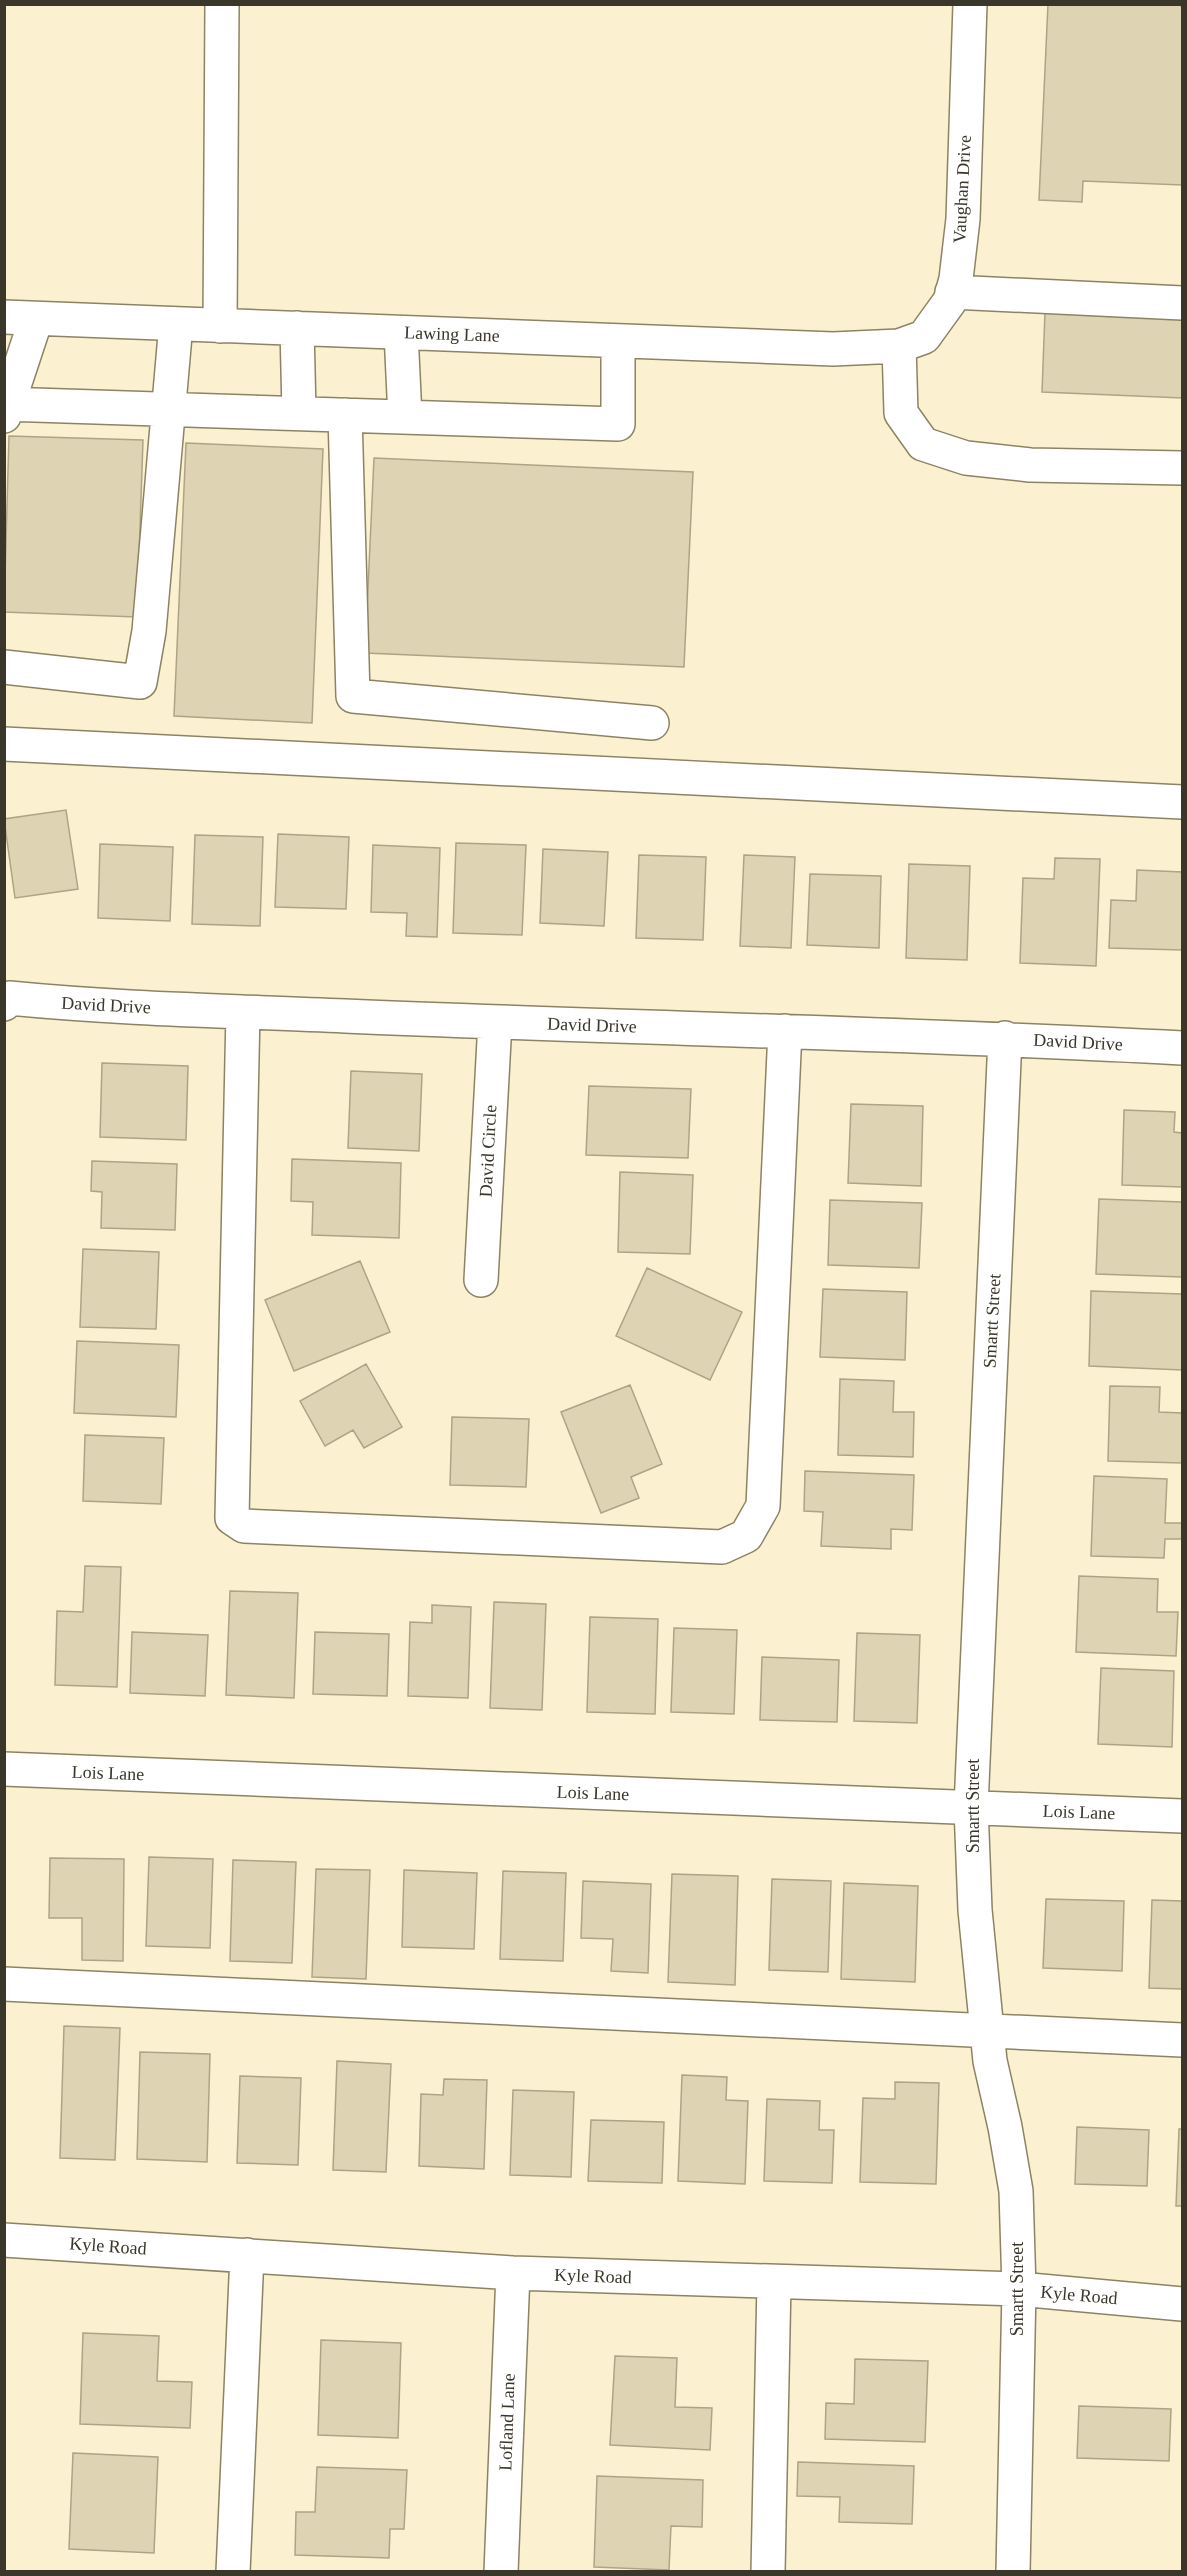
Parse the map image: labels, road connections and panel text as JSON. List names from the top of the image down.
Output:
{
  "streets": {
    "street": [
      "Vaughan Drive",
      "Lawing Lane",
      "David Drive",
      "David Circle",
      "Smartt Street",
      "Lois Lane",
      "Kyle Road",
      "Lofland Lane"
    ]
  },
  "crossings": [
    ["Vaughan Drive", "Lawing Lane"],
    ["David Drive", "David Circle"],
    ["David Drive", "Smartt Street"],
    ["Smartt Street", "Lois Lane"],
    ["Smartt Street", "Kyle Road"],
    ["Kyle Road", "Lofland Lane"]
  ]
}
